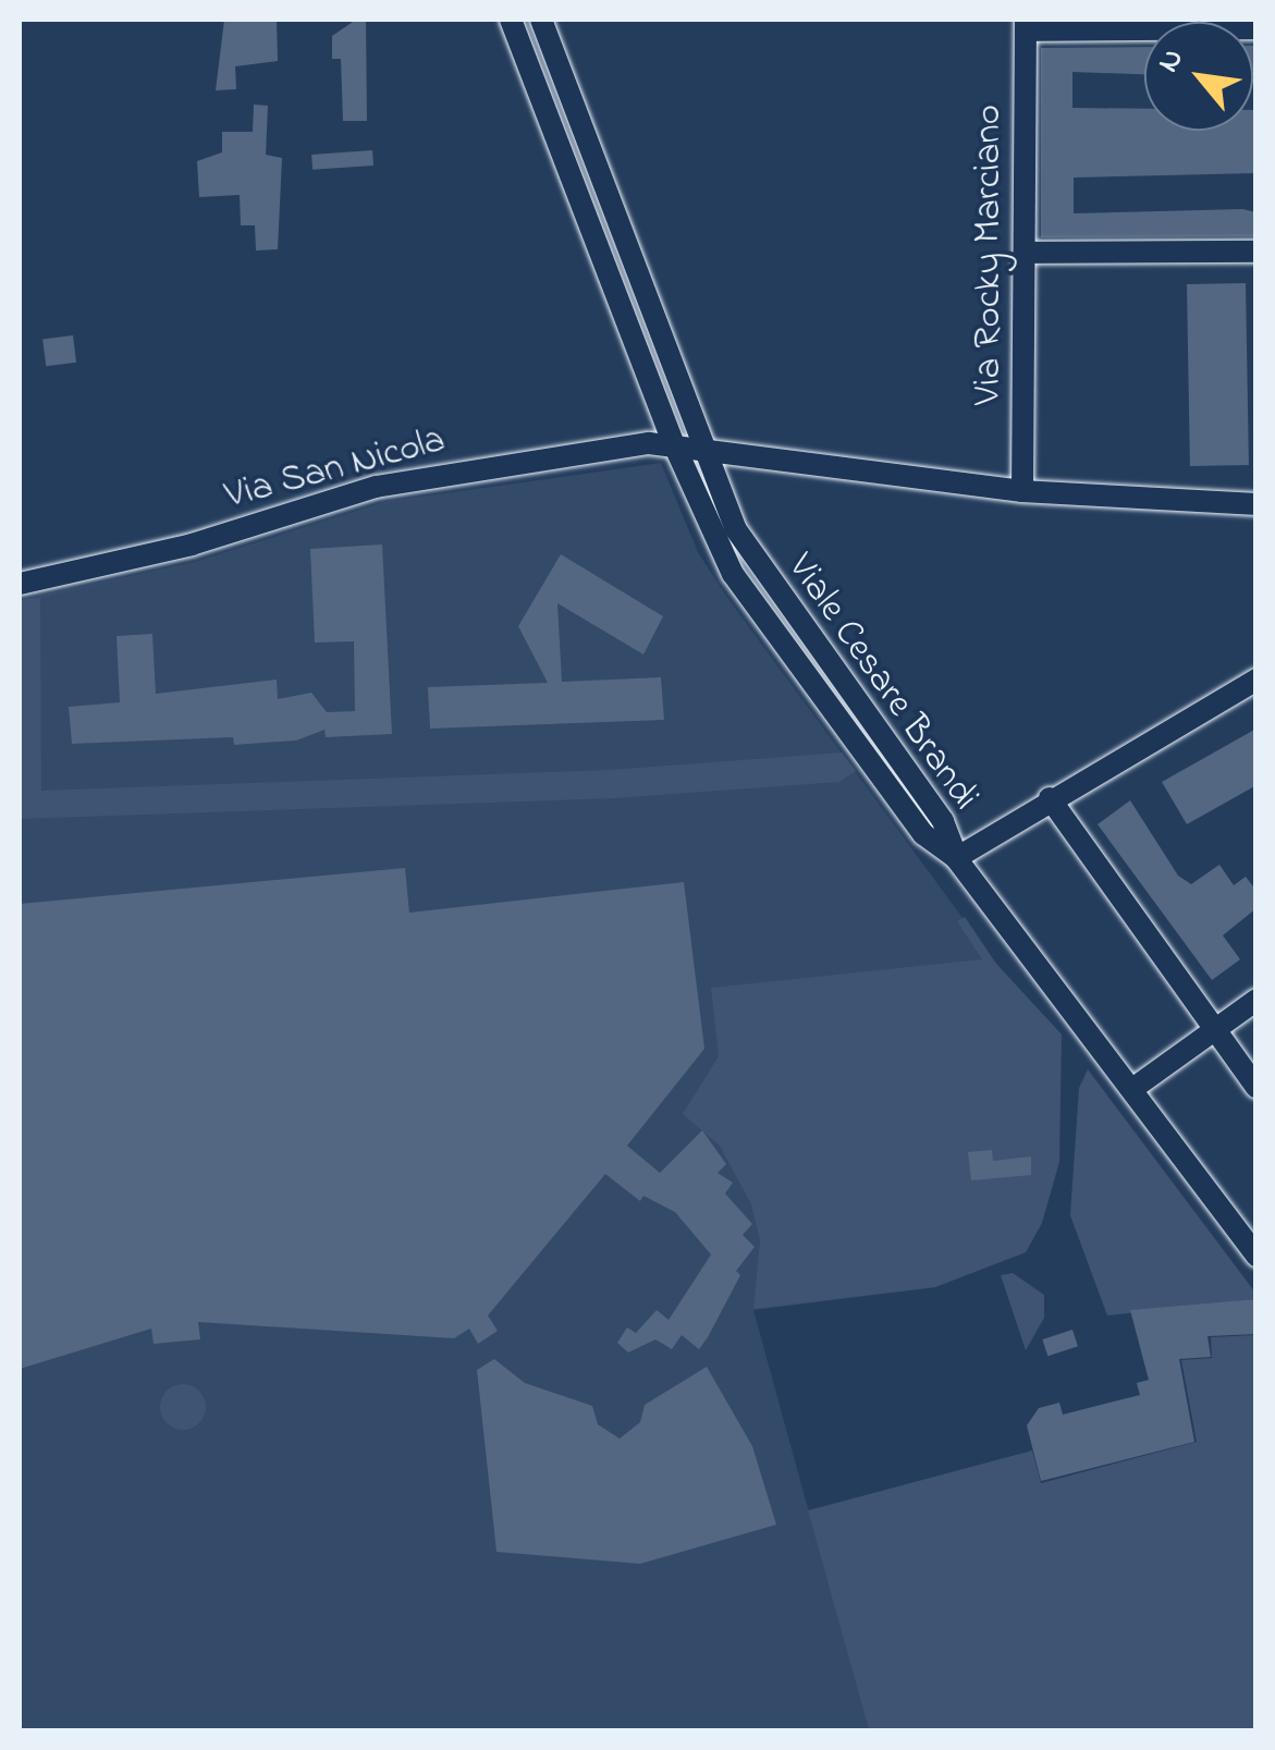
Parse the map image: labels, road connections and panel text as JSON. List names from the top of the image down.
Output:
{
  "streets": {
    "street": ["Via Rocky Marciano", "Via San Nicola", "Viale Cesare Brandi"]
  },
  "crossings": [
    ["Via San Nicola", "Viale Cesare Brandi"]
  ],
  "north": "top left"
}
